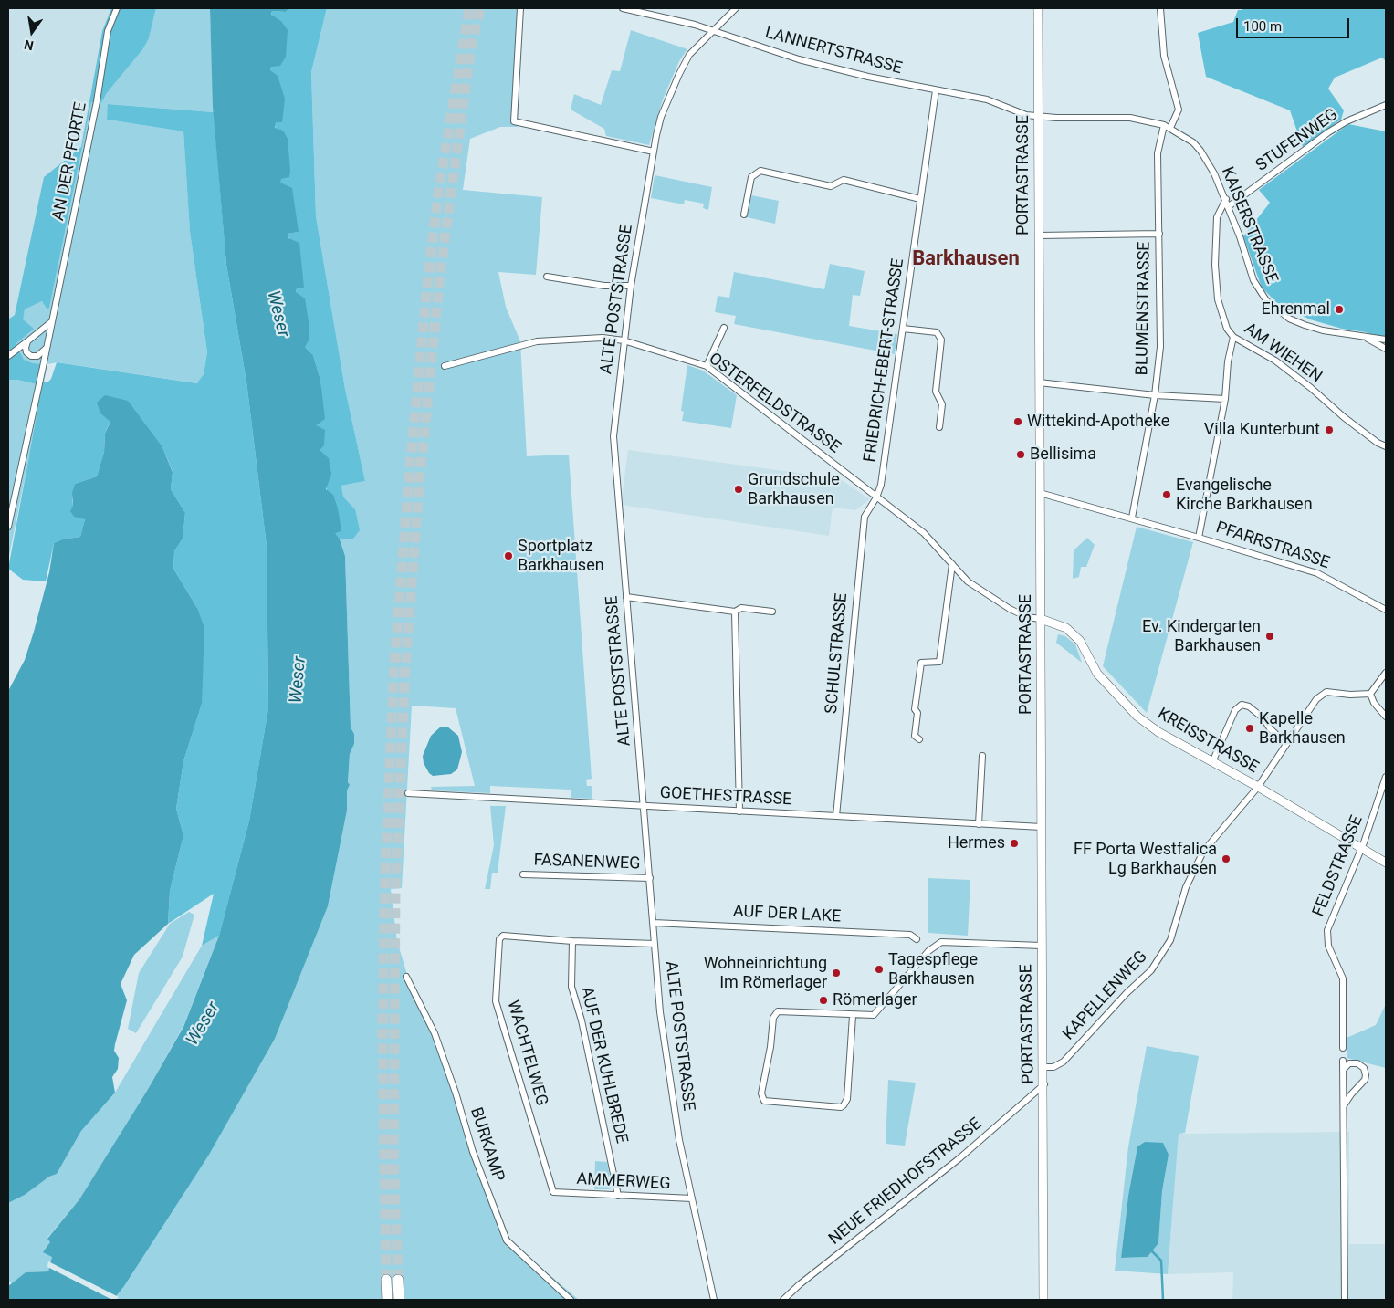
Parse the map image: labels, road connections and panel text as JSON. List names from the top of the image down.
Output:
{
  "streets": {
    "main road": ["PORTASTRASSE", "KREISSTRASSE"],
    "street": [
      "LANNERTSTRASSE",
      "STUFENWEG",
      "AN DER PFORTE",
      "KAISERSTRASSE",
      "ALTE POSTSTRASSE",
      "BLUMENSTRASSE",
      "AM WIEHEN",
      "FRIEDRICH-EBERT-STRASSE",
      "OSTERFELDSTRASSE",
      "PFARRSTRASSE",
      "SCHULSTRASSE",
      "GOETHESTRASSE",
      "FASANENWEG",
      "FELDSTRASSE",
      "AUF DER LAKE",
      "KAPELLENWEG",
      "WACHTELWEG",
      "AUF DER KUHLBREDE",
      "BURKAMP",
      "AMMERWEG",
      "NEUE FRIEDHOFSTRASSE"
    ]
  },
  "crossings": [
    ["LANNERTSTRASSE", "PORTASTRASSE"],
    ["LANNERTSTRASSE", "KAISERSTRASSE"],
    ["LANNERTSTRASSE", "ALTE POSTSTRASSE"],
    ["LANNERTSTRASSE", "FRIEDRICH-EBERT-STRASSE"],
    ["STUFENWEG", "KAISERSTRASSE"],
    ["PORTASTRASSE", "KAISERSTRASSE"],
    ["PORTASTRASSE", "OSTERFELDSTRASSE"],
    ["PORTASTRASSE", "PFARRSTRASSE"],
    ["PORTASTRASSE", "KREISSTRASSE"],
    ["PORTASTRASSE", "GOETHESTRASSE"],
    ["PORTASTRASSE", "KAPELLENWEG"],
    ["PORTASTRASSE", "NEUE FRIEDHOFSTRASSE"],
    ["KAISERSTRASSE", "BLUMENSTRASSE"],
    ["KAISERSTRASSE", "AM WIEHEN"],
    ["ALTE POSTSTRASSE", "OSTERFELDSTRASSE"],
    ["ALTE POSTSTRASSE", "GOETHESTRASSE"],
    ["ALTE POSTSTRASSE", "FASANENWEG"],
    ["ALTE POSTSTRASSE", "AUF DER LAKE"],
    ["ALTE POSTSTRASSE", "WACHTELWEG"],
    ["ALTE POSTSTRASSE", "AMMERWEG"],
    ["BLUMENSTRASSE", "PFARRSTRASSE"],
    ["FRIEDRICH-EBERT-STRASSE", "OSTERFELDSTRASSE"],
    ["FRIEDRICH-EBERT-STRASSE", "SCHULSTRASSE"],
    ["OSTERFELDSTRASSE", "SCHULSTRASSE"],
    ["OSTERFELDSTRASSE", "KREISSTRASSE"],
    ["SCHULSTRASSE", "GOETHESTRASSE"],
    ["KREISSTRASSE", "FELDSTRASSE"],
    ["KREISSTRASSE", "KAPELLENWEG"],
    ["WACHTELWEG", "AUF DER KUHLBREDE"],
    ["WACHTELWEG", "AMMERWEG"],
    ["AUF DER KUHLBREDE", "AMMERWEG"]
  ],
  "districts": ["Barkhausen"],
  "water": ["Weser"],
  "places": [
    "Ehrenmal",
    "Wittekind-Apotheke",
    "Villa Kunterbunt",
    "Bellisima",
    "Grundschule Barkhausen",
    "Evangelische Kirche Barkhausen",
    "Sportplatz Barkhausen",
    "Ev. Kindergarten Barkhausen",
    "Kapelle Barkhausen",
    "Hermes",
    "FF Porta Westfalica Lg Barkhausen",
    "Tagespflege Barkhausen",
    "Wohneinrichtung Im Römerlager",
    "Römerlager"
  ],
  "scale_bar": "100 m",
  "north": "bottom"
}
